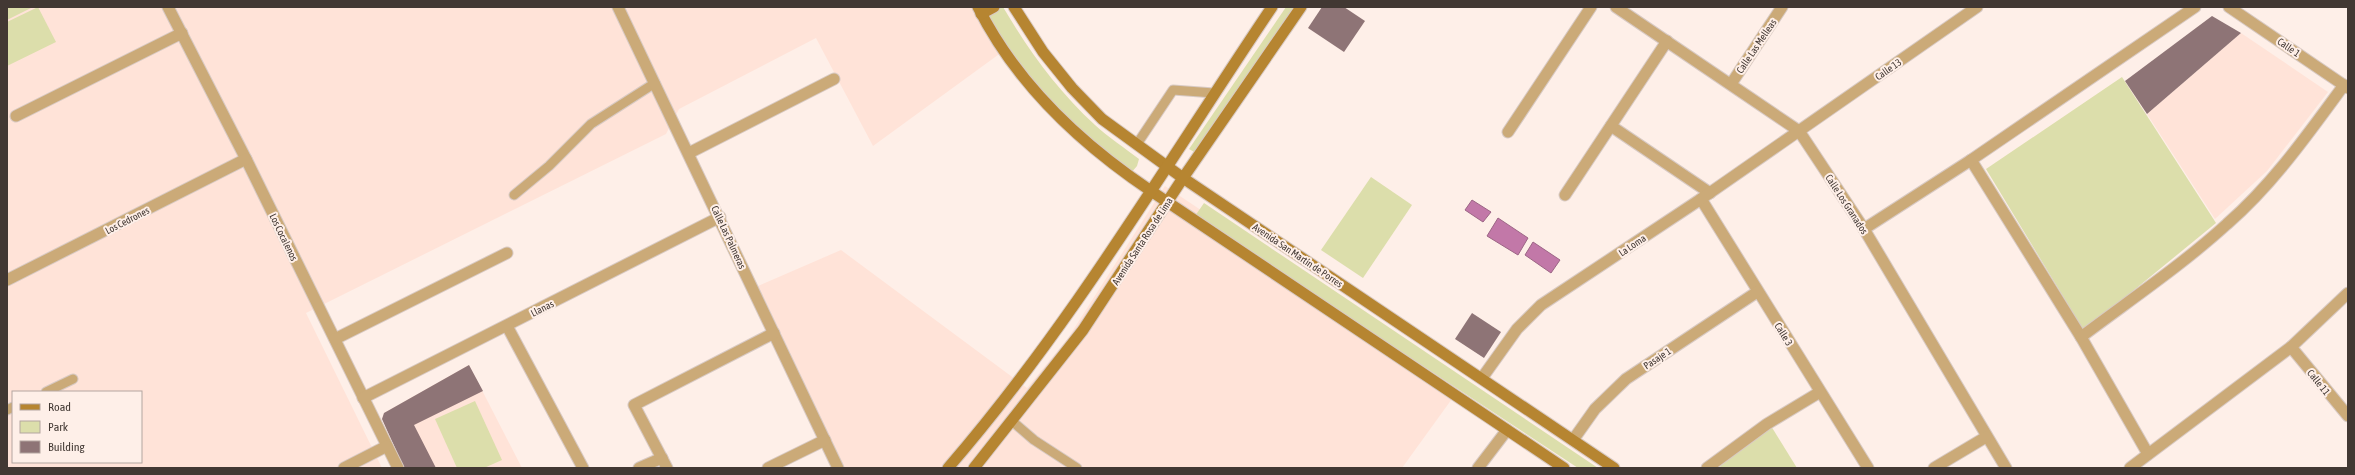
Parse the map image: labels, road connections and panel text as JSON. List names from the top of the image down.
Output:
{
  "streets": {
    "main road": ["Avenida Santa Rosa de Lima", "Avenida San Martín de Porres"],
    "street": [
      "Calle Las Melleas",
      "Calle 1",
      "Calle 13",
      "Calle Los Granados",
      "Los Cedrones",
      "Los Cocalenos",
      "Calle Las Palmeras",
      "La Loma",
      "Llanas",
      "Calle 3",
      "Pasaje 1",
      "Calle 11"
    ]
  },
  "crossings": [
    ["Calle Las Melleas", "Calle Los Granados"],
    ["Calle 13", "Calle Los Granados"],
    ["Calle 13", "La Loma"],
    ["Calle Los Granados", "La Loma"],
    ["Los Cedrones", "Los Cocalenos"],
    ["Los Cocalenos", "Llanas"],
    ["Calle Las Palmeras", "Llanas"],
    ["Avenida Santa Rosa de Lima", "Avenida San Martín de Porres"],
    ["La Loma", "Avenida San Martín de Porres"],
    ["La Loma", "Calle 3"],
    ["Avenida San Martín de Porres", "Pasaje 1"],
    ["Calle 3", "Pasaje 1"]
  ],
  "legend": ["Road", "Park", "Building"]
}
